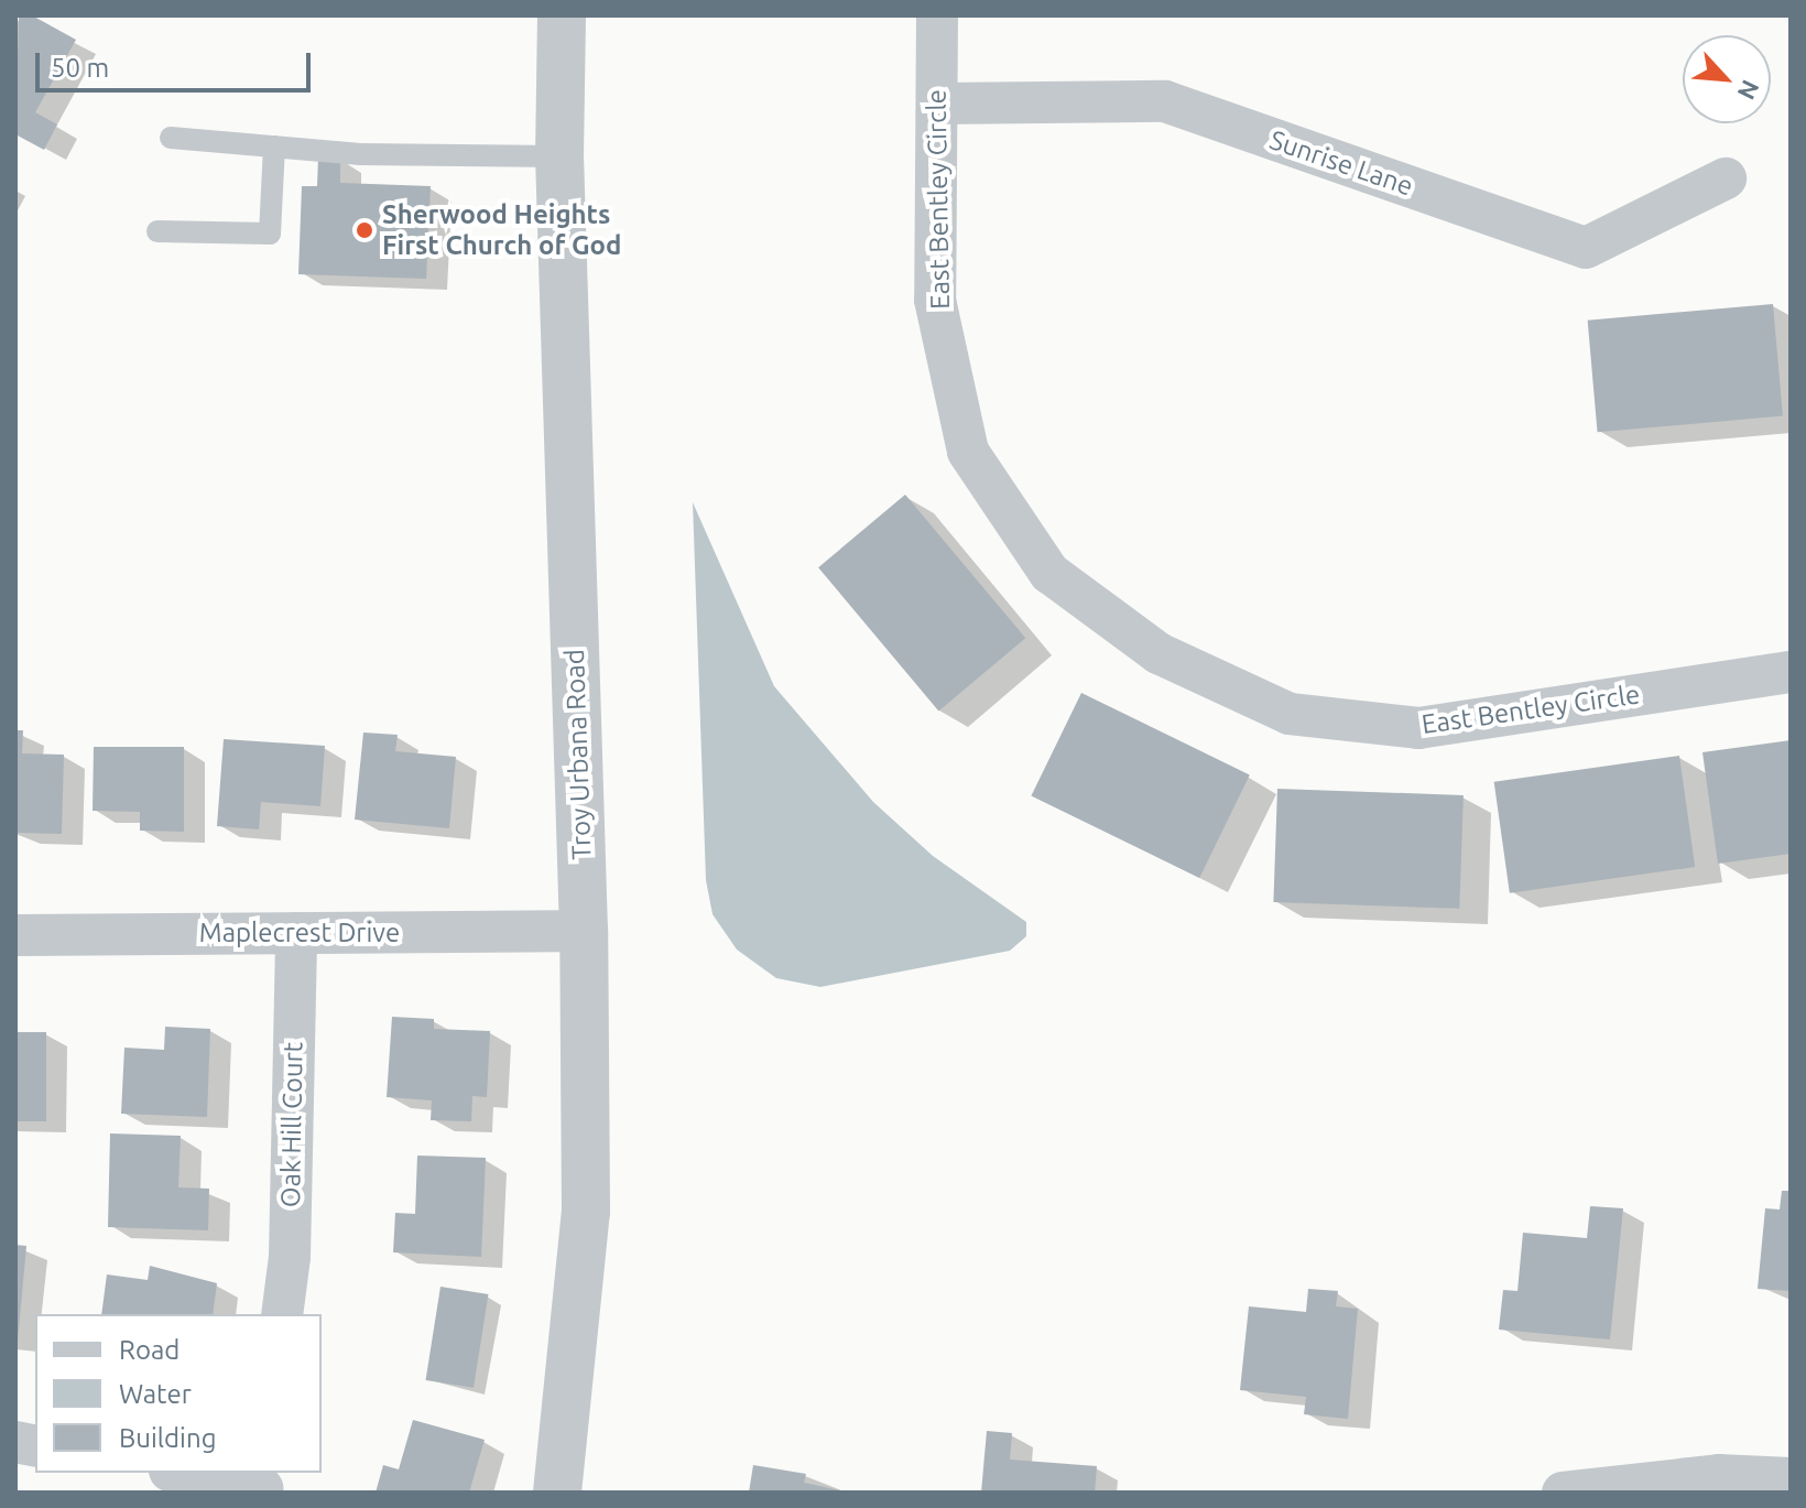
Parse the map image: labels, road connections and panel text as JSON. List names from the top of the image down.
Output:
{
  "streets": {
    "street": [
      "Sunrise Lane",
      "East Bentley Circle",
      "Troy Urbana Road",
      "Maplecrest Drive",
      "Oak Hill Court"
    ]
  },
  "crossings": [
    ["Sunrise Lane", "East Bentley Circle"],
    ["Troy Urbana Road", "Maplecrest Drive"],
    ["Maplecrest Drive", "Oak Hill Court"]
  ],
  "places": ["Sherwood Heights First Church of God"],
  "legend": ["Road", "Water", "Building"],
  "scale_bar": "50 m",
  "north": "bottom right"
}
